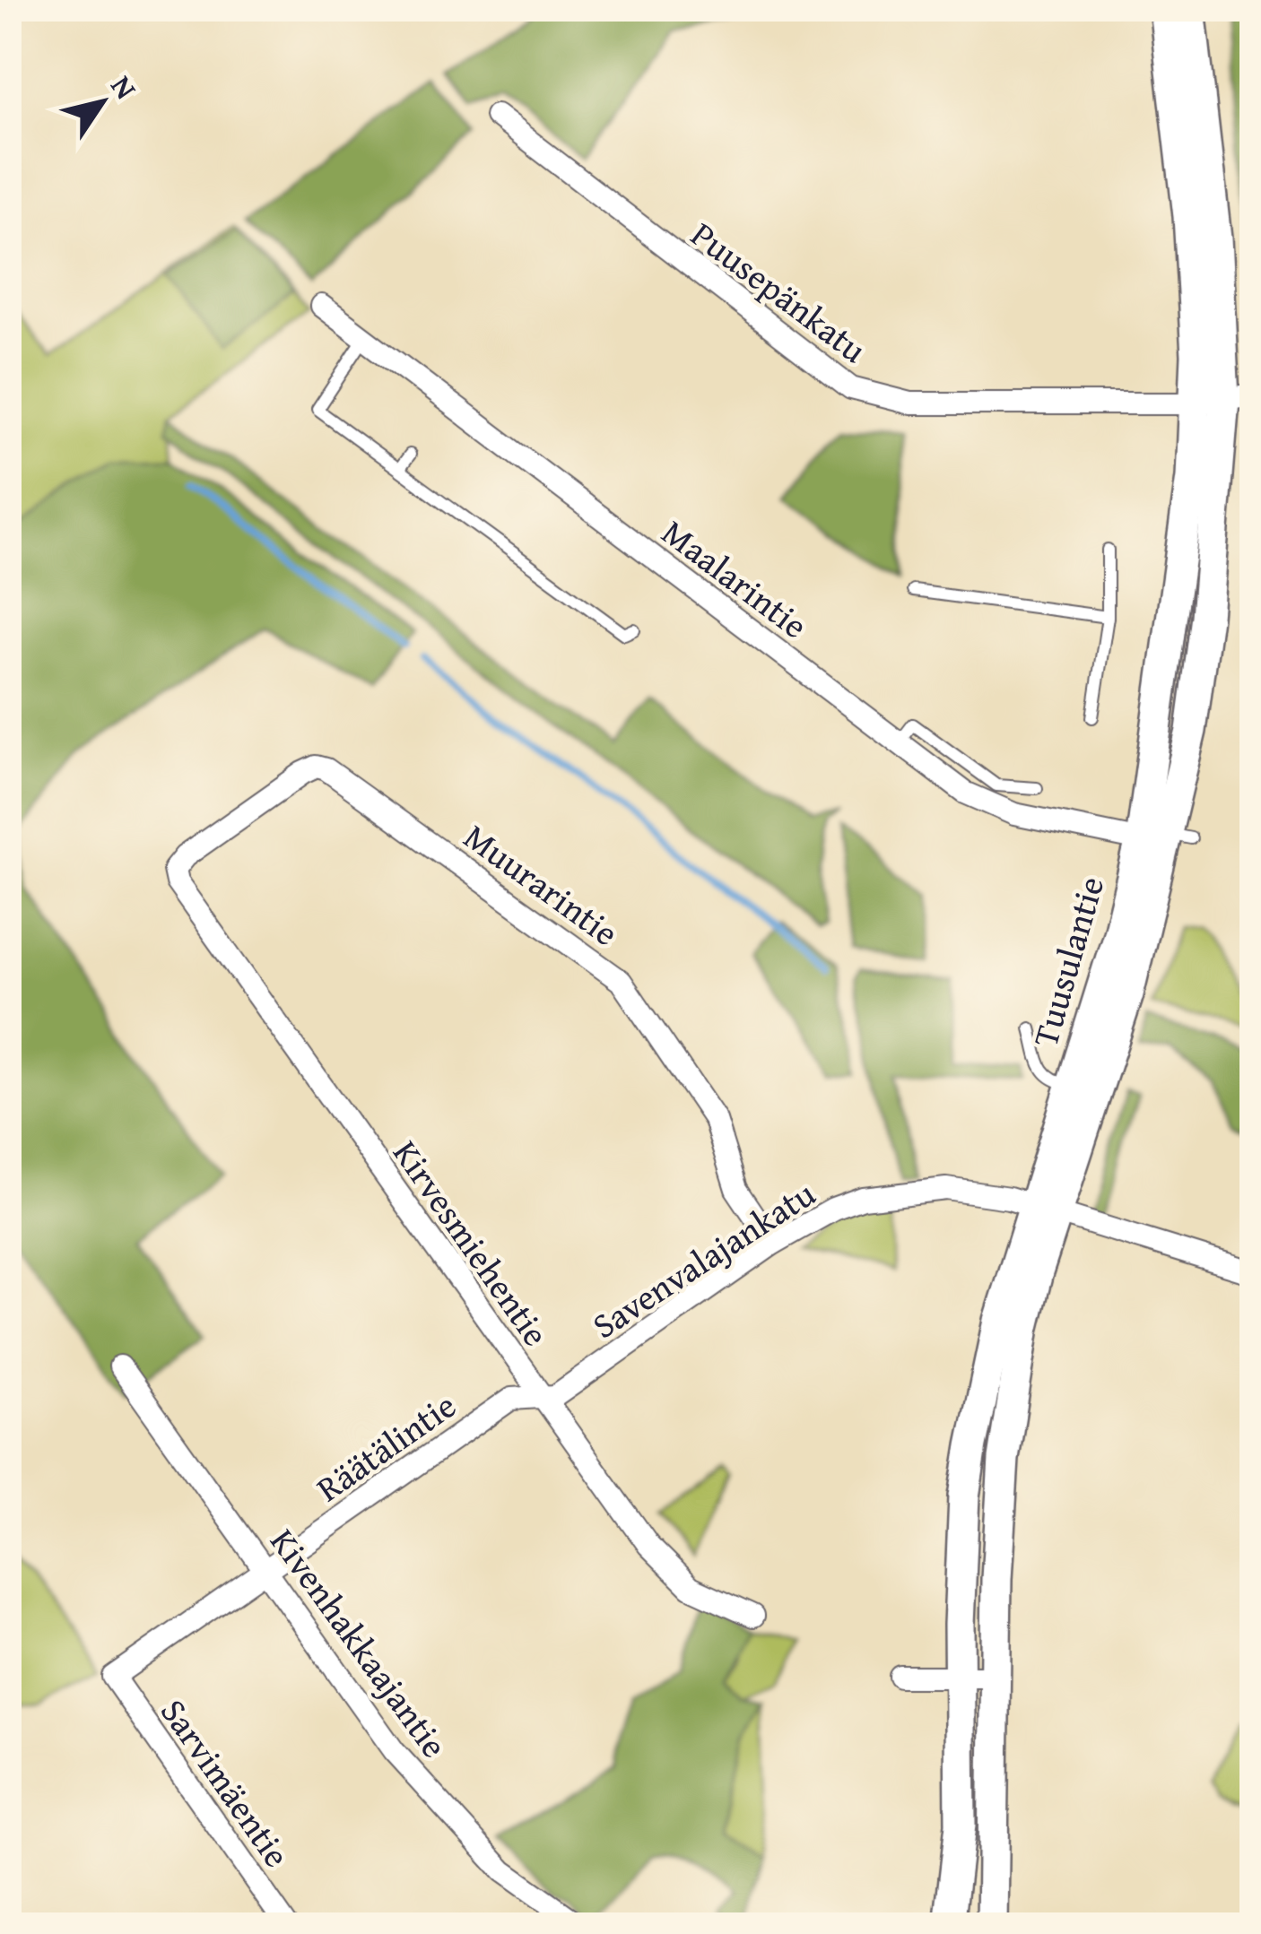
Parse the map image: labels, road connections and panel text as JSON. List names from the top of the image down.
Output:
{
  "streets": {
    "main road": ["Tuusulantie"],
    "street": [
      "Puusepänkatu",
      "Maalarintie",
      "Muurarintie",
      "Kirvesmiehentie",
      "Savenvalajankatu",
      "Räätälintie",
      "Kivenhakkaajantie",
      "Sarvimäentie"
    ]
  },
  "crossings": [
    ["Puusepänkatu", "Tuusulantie"],
    ["Maalarintie", "Tuusulantie"],
    ["Muurarintie", "Kirvesmiehentie"],
    ["Muurarintie", "Savenvalajankatu"],
    ["Tuusulantie", "Savenvalajankatu"],
    ["Kirvesmiehentie", "Savenvalajankatu"],
    ["Kirvesmiehentie", "Räätälintie"],
    ["Savenvalajankatu", "Räätälintie"],
    ["Räätälintie", "Kivenhakkaajantie"],
    ["Räätälintie", "Sarvimäentie"]
  ],
  "north": "top right"
}
